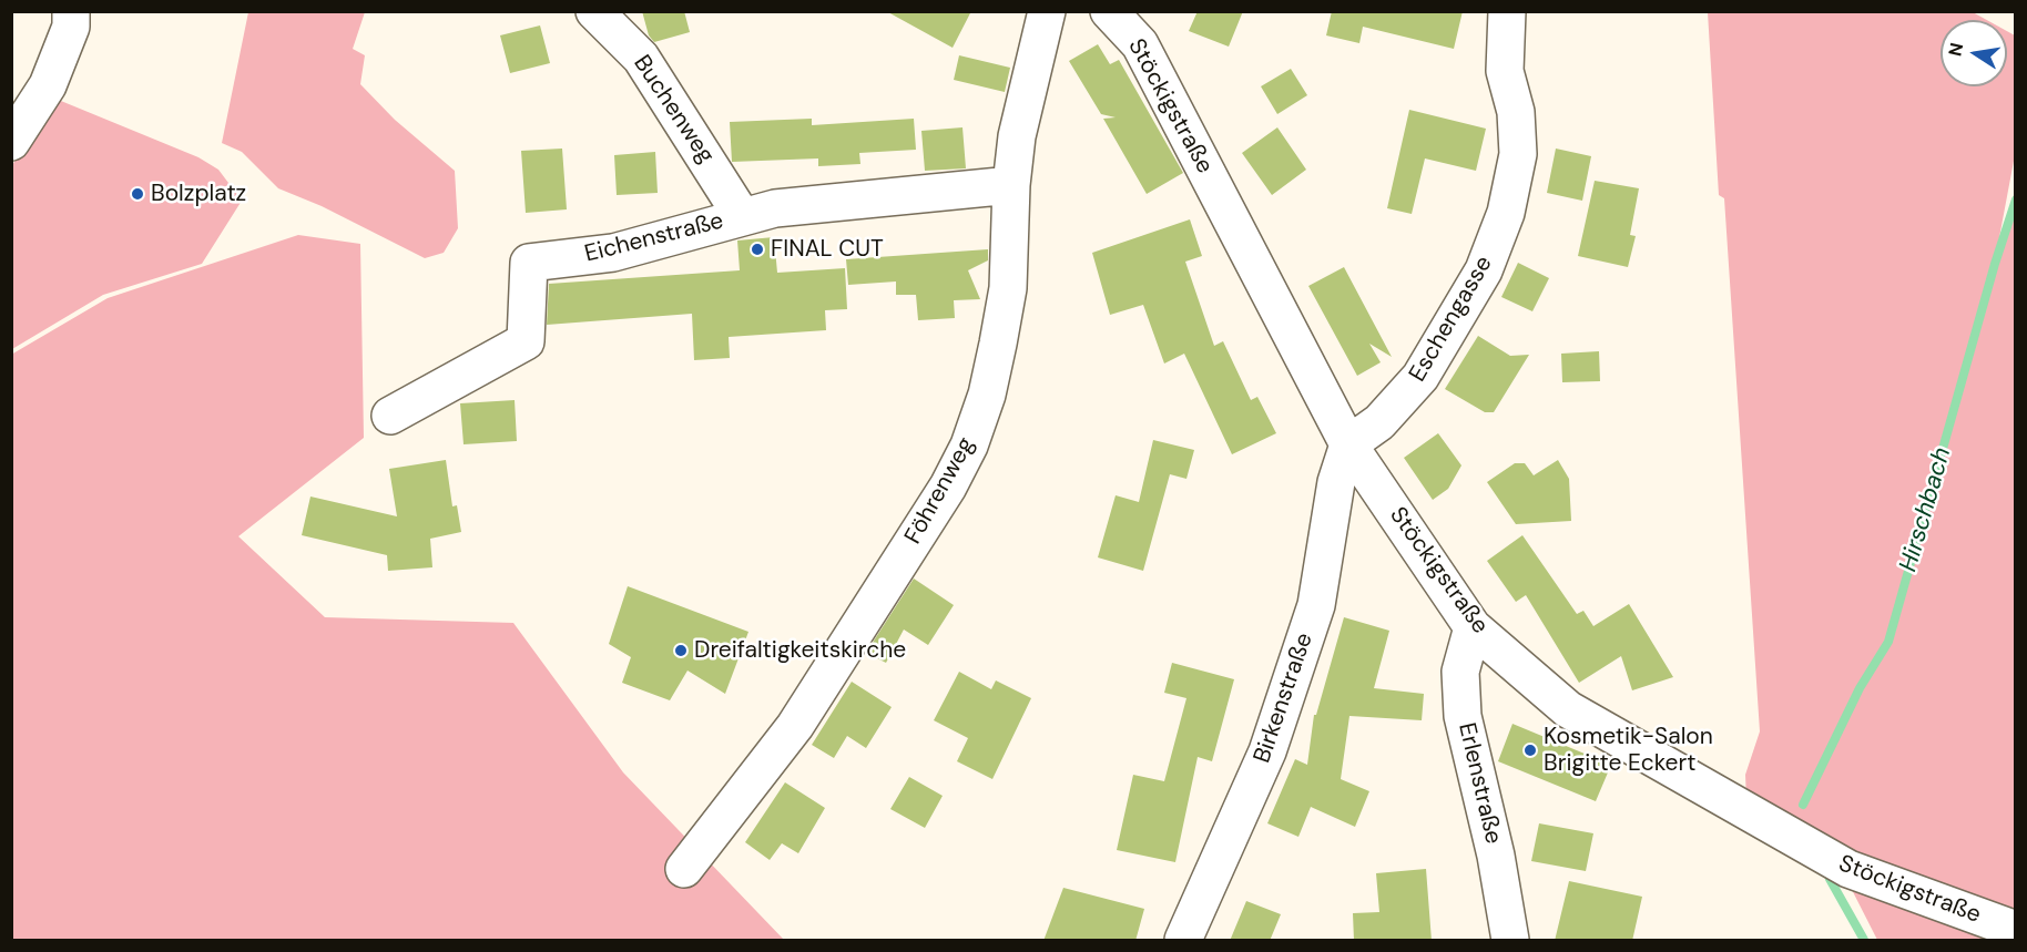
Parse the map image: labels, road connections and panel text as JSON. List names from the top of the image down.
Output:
{
  "streets": {
    "street": [
      "Stöckigstraße",
      "Buchenweg",
      "Eichenstraße",
      "Eschengasse",
      "Föhrenweg",
      "Birkenstraße",
      "Erlenstraße"
    ]
  },
  "crossings": [
    ["Stöckigstraße", "Eschengasse"],
    ["Stöckigstraße", "Birkenstraße"],
    ["Stöckigstraße", "Erlenstraße"],
    ["Buchenweg", "Eichenstraße"],
    ["Eichenstraße", "Föhrenweg"],
    ["Eschengasse", "Birkenstraße"]
  ],
  "water": ["Hirschbach"],
  "places": [
    "Bolzplatz",
    "FINAL CUT",
    "Dreifaltigkeitskirche",
    "Kosmetik-Salon Brigitte Eckert"
  ],
  "north": "left"
}
